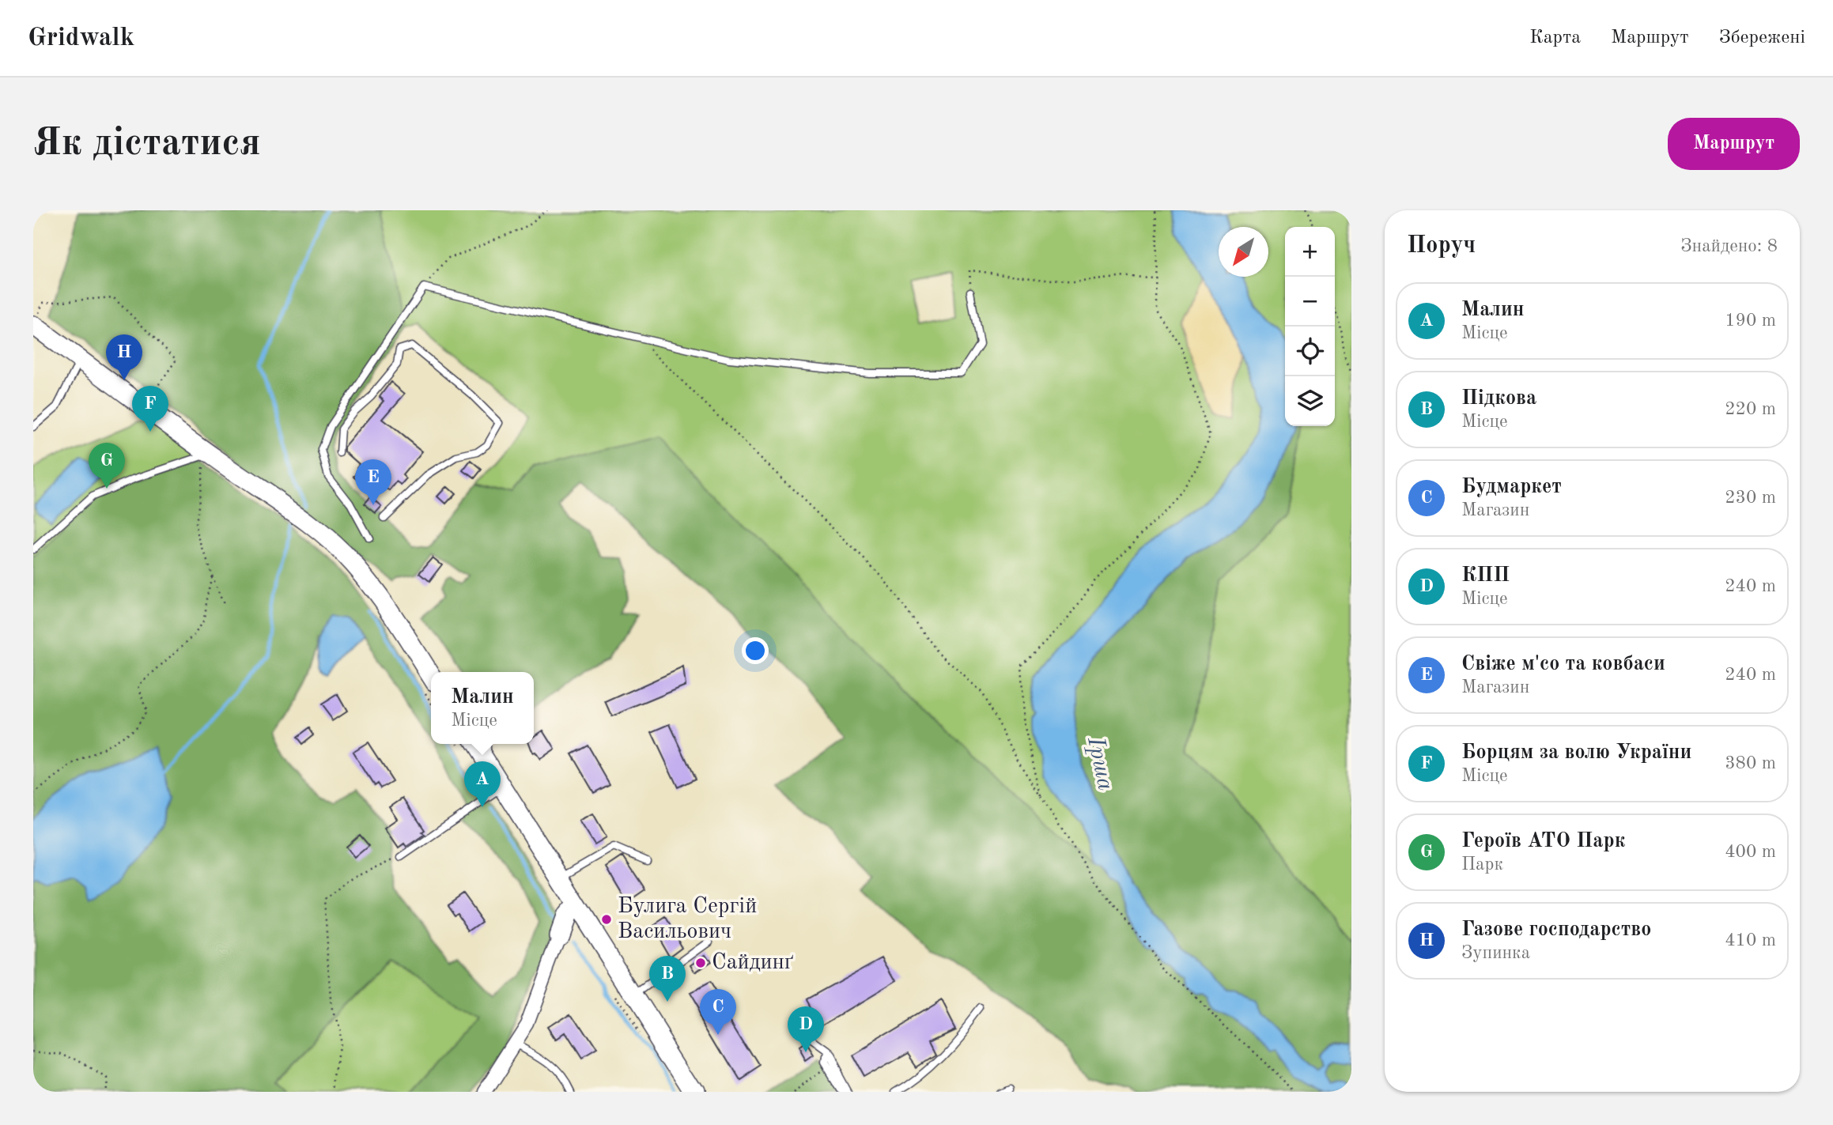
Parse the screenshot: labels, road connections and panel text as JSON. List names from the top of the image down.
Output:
{
  "water": ["Ірша"],
  "places": ["Булига Сергій Васильович", "Сайдинґ"],
  "north": "bottom left",
  "page": {
    "header": "Gridwalk",
    "nav": ["Карта", "Маршрут", "Збережені"],
    "buttons": "Маршрут",
    "title": "Як дістатися",
    "heading": ["Поруч", "Знайдено: 8"],
    "map_buttons": ["+", "−"],
    "list": [
      {
        "mark": "A",
        "name": "Малин",
        "note": "Місце",
        "value": "190 m"
      },
      {
        "mark": "B",
        "name": "Підкова",
        "note": "Місце",
        "value": "220 m"
      },
      {
        "mark": "C",
        "name": "Будмаркет",
        "note": "Магазин",
        "value": "230 m"
      },
      {
        "mark": "D",
        "name": "КПП",
        "note": "Місце",
        "value": "240 m"
      },
      {
        "mark": "E",
        "name": "Свіже м'со та ковбаси",
        "note": "Магазин",
        "value": "240 m"
      },
      {
        "mark": "F",
        "name": "Борцям за волю України",
        "note": "Місце",
        "value": "380 m"
      },
      {
        "mark": "G",
        "name": "Героїв АТО Парк",
        "note": "Парк",
        "value": "400 m"
      },
      {
        "mark": "H",
        "name": "Газове господарство",
        "note": "Зупинка",
        "value": "410 m"
      }
    ],
    "pins": [
      "H",
      "F",
      "G",
      "E",
      "A",
      "B",
      "C",
      "D"
    ],
    "popup": ["Малин", "Місце"]
  }
}
